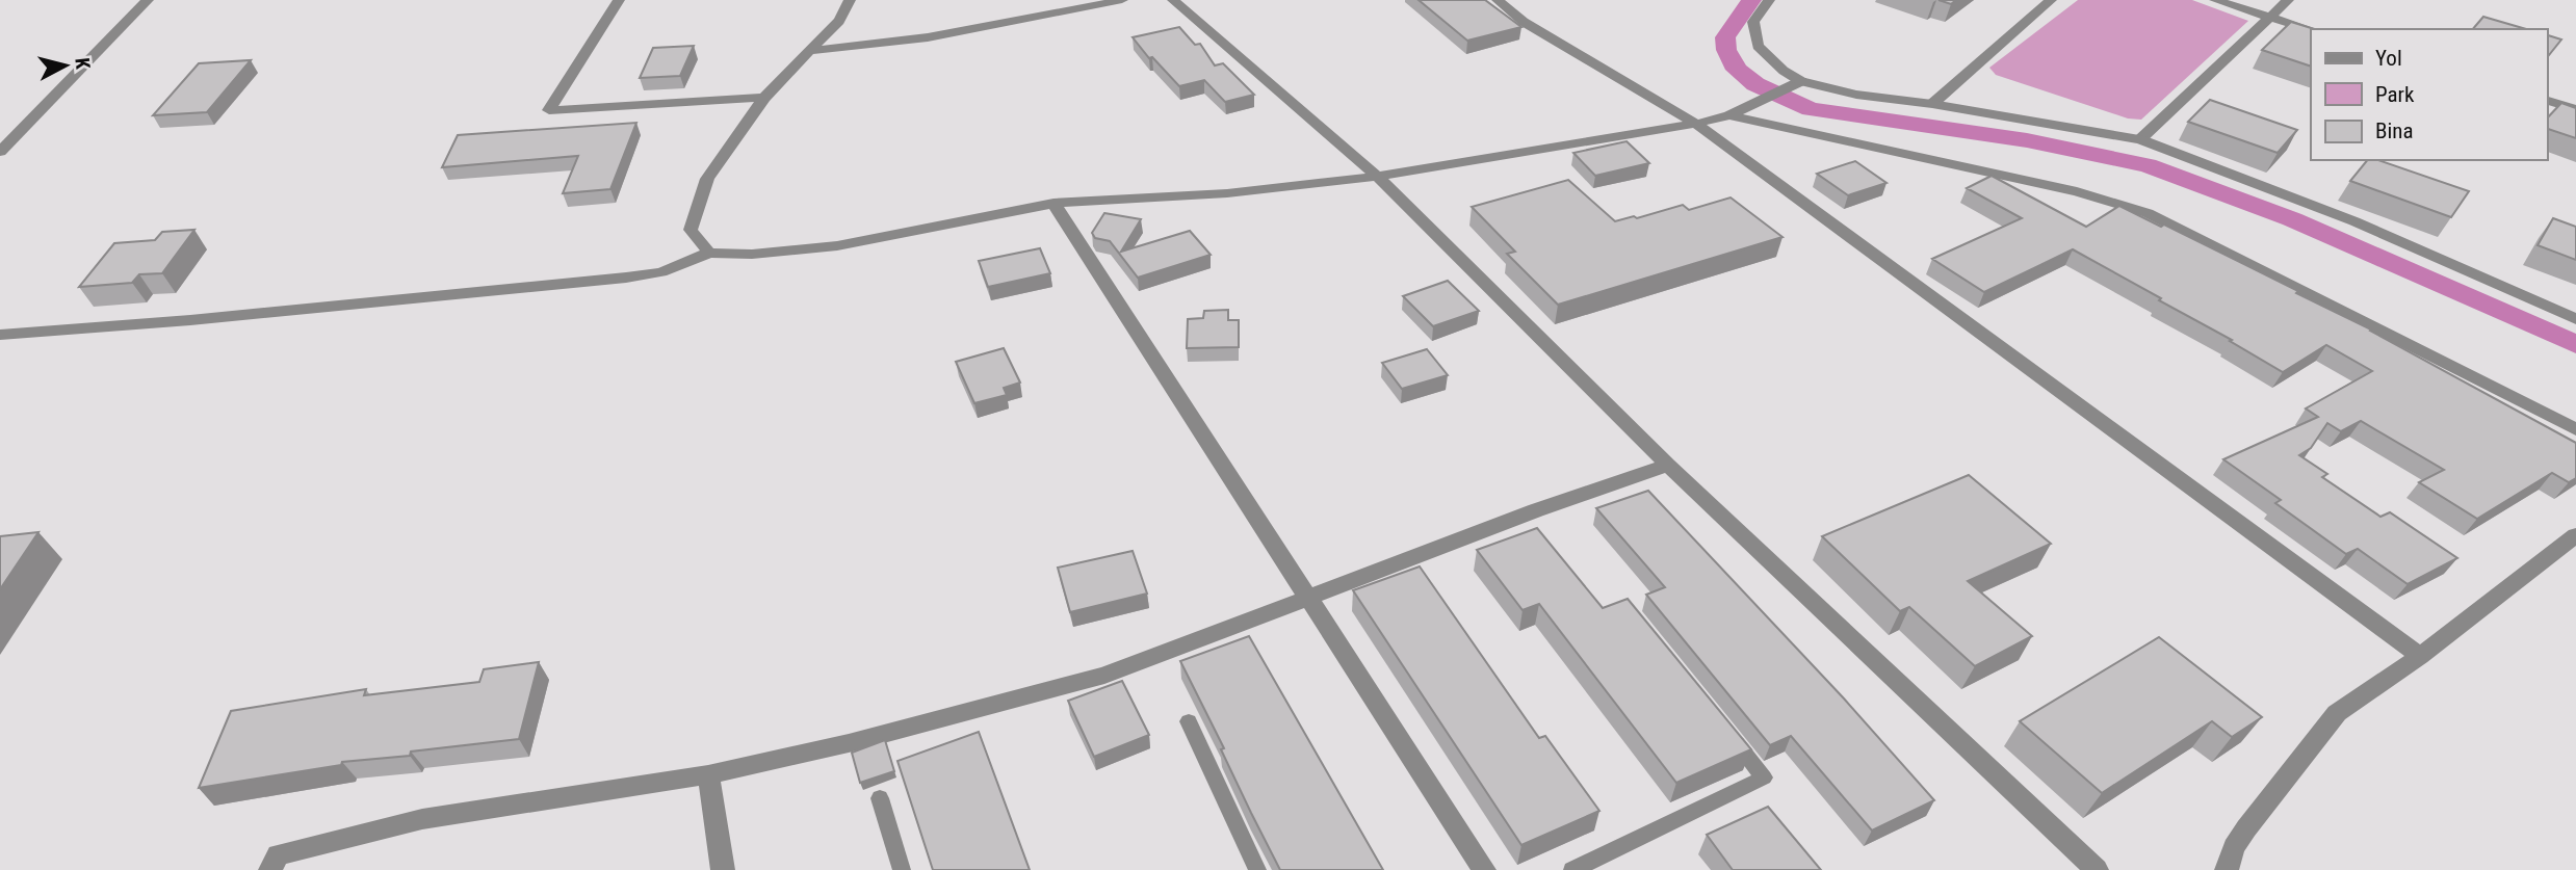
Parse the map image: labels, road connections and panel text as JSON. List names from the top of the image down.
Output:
{
  "legend": ["Yol", "Park", "Bina"],
  "north": "right"
}
